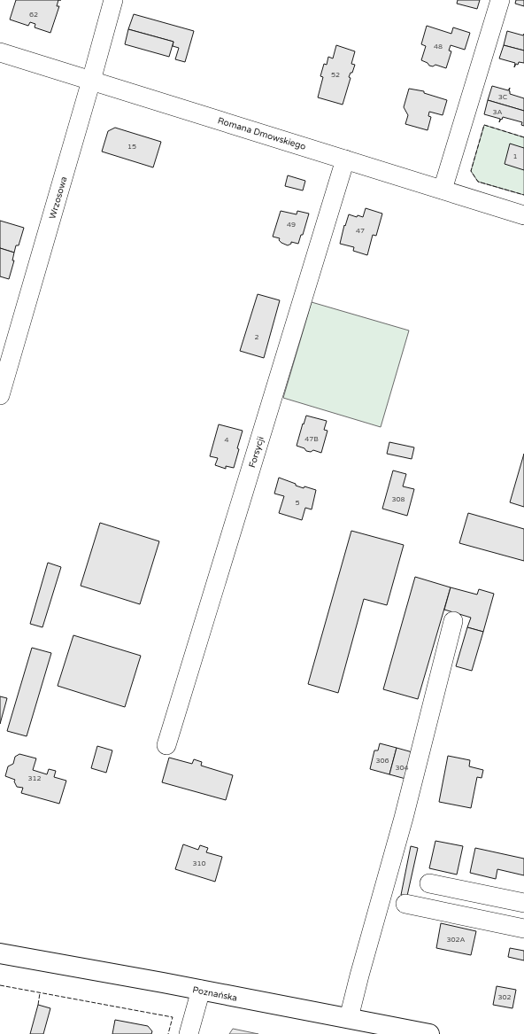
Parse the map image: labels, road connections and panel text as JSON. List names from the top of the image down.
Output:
{
  "streets": {
    "main road": ["Poznańska"],
    "street": ["Romana Dmowskiego", "Wrzosowa", "Forsycji"]
  },
  "crossings": [
    ["Romana Dmowskiego", "Wrzosowa"],
    ["Romana Dmowskiego", "Forsycji"]
  ],
  "house_numbers": [
    "62",
    "48",
    "52",
    "3C",
    "3A",
    "15",
    "1",
    "49",
    "47",
    "2",
    "47B",
    "4",
    "308",
    "5",
    "306",
    "304",
    "312",
    "310",
    "302A",
    "302"
  ]
}
